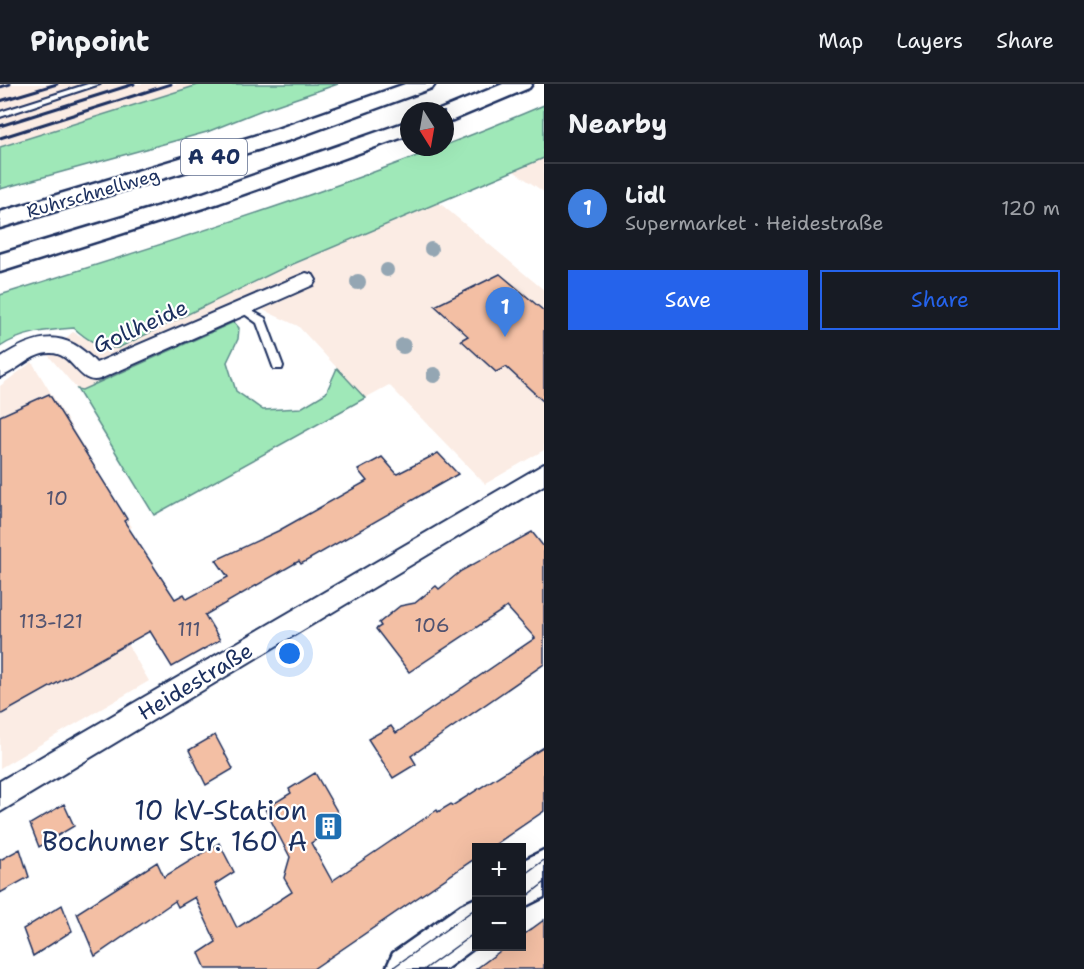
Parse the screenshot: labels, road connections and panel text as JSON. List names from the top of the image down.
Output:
{
  "streets": {
    "main road": ["A 40", "Ruhrschnellweg"],
    "street": ["Gollheide", "Heidestraße"]
  },
  "places": {
    "building": ["10 kV-Station Bochumer Str. 160 A"]
  },
  "house_numbers": [
    "10",
    "113-121",
    "106",
    "111"
  ],
  "north": "bottom",
  "page": {
    "header": "Pinpoint",
    "nav": ["Map", "Layers", "Share"],
    "heading": "Nearby",
    "list": [
      {
        "mark": "1",
        "name": "Lidl",
        "note": "Supermarket · Heidestraße",
        "value": "120 m"
      }
    ],
    "buttons": ["Save", "Share"],
    "pins": "1",
    "map_buttons": ["+", "−"]
  }
}
